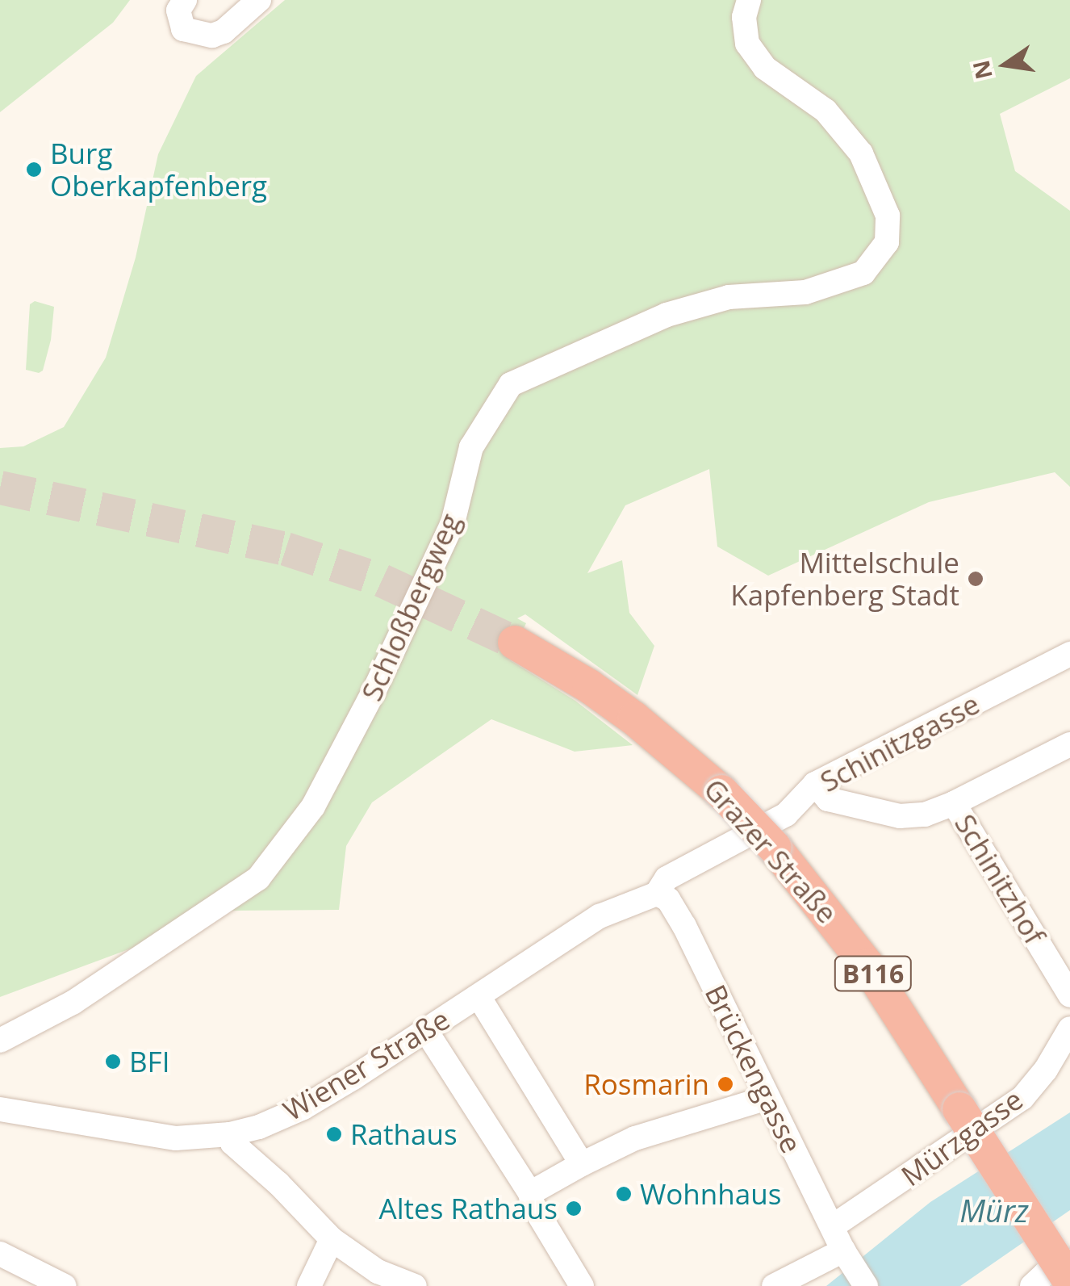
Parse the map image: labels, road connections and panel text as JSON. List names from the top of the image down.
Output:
{
  "streets": {
    "highway": ["Grazer Straße", "B116"],
    "street": [
      "Schloßbergweg",
      "Schinitzgasse",
      "Schinitzhof",
      "Wiener Straße",
      "Brückengasse",
      "Mürzgasse"
    ]
  },
  "crossings": [
    ["Schinitzgasse", "Schinitzhof"],
    ["Schinitzgasse", "Wiener Straße"],
    ["Schinitzgasse", "Brückengasse"],
    ["Wiener Straße", "Brückengasse"],
    ["Brückengasse", "Mürzgasse"]
  ],
  "water": ["Mürz"],
  "places": [
    "Burg Oberkapfenberg",
    "Mittelschule Kapfenberg Stadt",
    "BFI",
    "Rosmarin",
    "Rathaus",
    "Wohnhaus",
    "Altes Rathaus"
  ],
  "north": "left"
}
